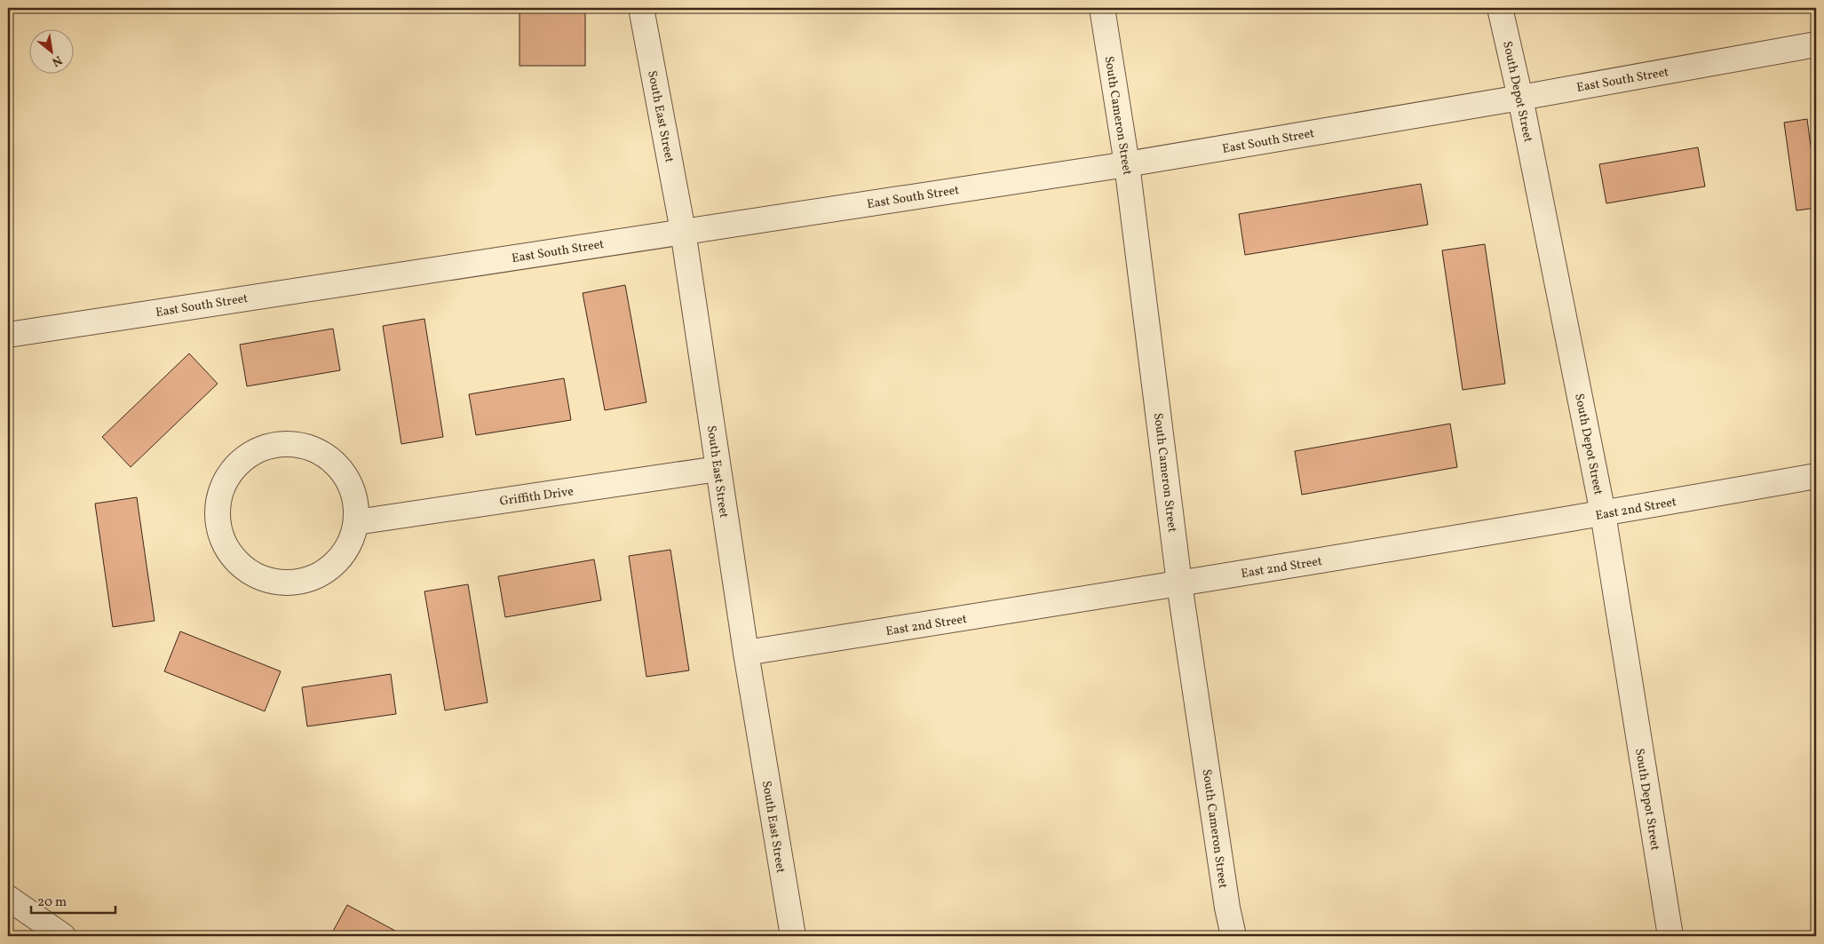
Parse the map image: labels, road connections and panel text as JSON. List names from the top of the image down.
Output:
{
  "streets": {
    "street": [
      "East South Street",
      "South Depot Street",
      "South Cameron Street",
      "South East Street",
      "Griffith Drive",
      "East 2nd Street"
    ]
  },
  "crossings": [
    ["East South Street", "South Depot Street"],
    ["East South Street", "South Cameron Street"],
    ["East South Street", "South East Street"],
    ["South Depot Street", "East 2nd Street"],
    ["South Cameron Street", "East 2nd Street"],
    ["South East Street", "Griffith Drive"],
    ["South East Street", "East 2nd Street"]
  ],
  "scale_bar": "20 m",
  "north": "bottom right"
}
